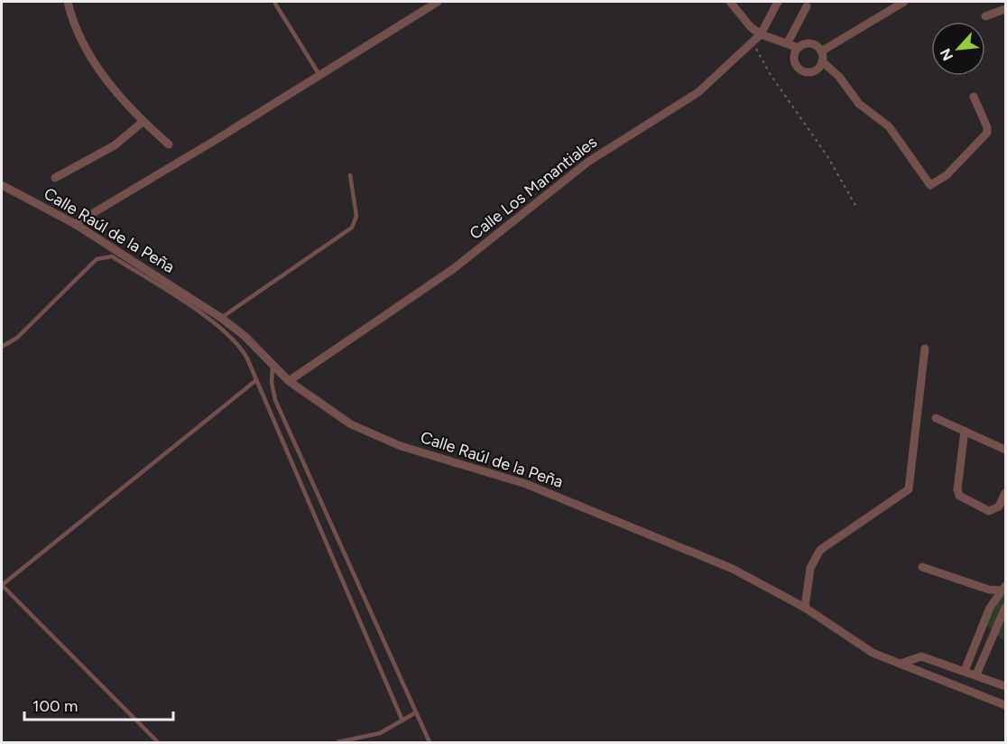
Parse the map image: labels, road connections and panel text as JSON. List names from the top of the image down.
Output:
{
  "streets": {
    "street": ["Calle Los Manantiales", "Calle Raúl de la Peña"]
  },
  "crossings": [
    ["Calle Los Manantiales", "Calle Raúl de la Peña"]
  ],
  "scale_bar": "100 m",
  "north": "bottom left"
}
